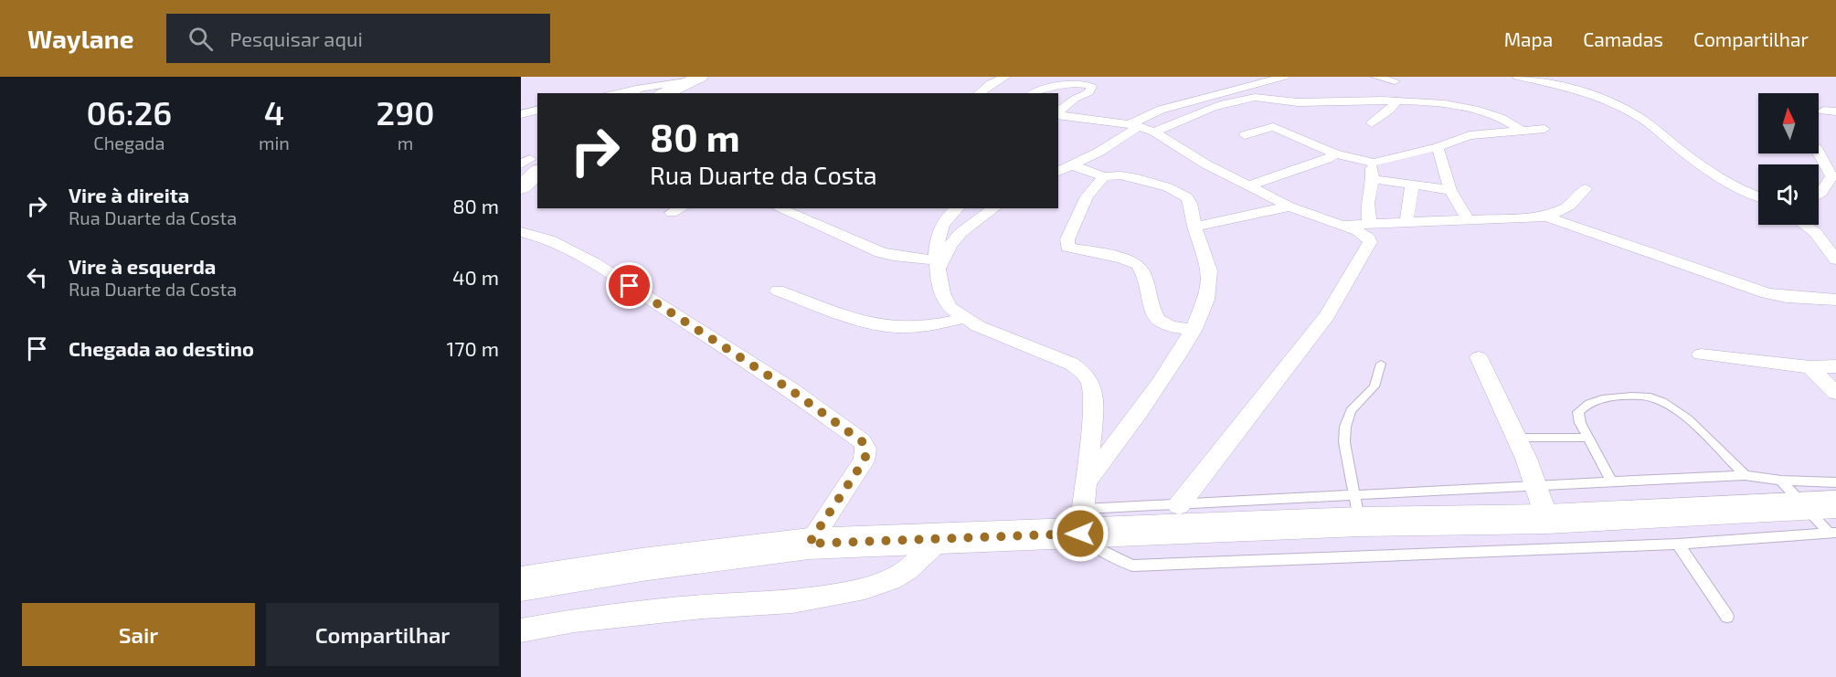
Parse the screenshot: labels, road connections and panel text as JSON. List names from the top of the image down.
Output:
{
  "north": "top",
  "page": {
    "header": "Waylane",
    "search": "Pesquisar aqui",
    "nav": ["Mapa", "Camadas", "Compartilhar"],
    "eta": [
      "06:26",
      "Chegada",
      "4",
      "min",
      "290",
      "m"
    ],
    "turn": ["80 m", "Rua Duarte da Costa"],
    "list": [
      {
        "name": "Vire à direita",
        "note": "Rua Duarte da Costa",
        "value": "80 m"
      },
      {
        "name": "Vire à esquerda",
        "note": "Rua Duarte da Costa",
        "value": "40 m"
      },
      {
        "name": "Chegada ao destino",
        "value": "170 m"
      }
    ],
    "buttons": ["Sair", "Compartilhar"]
  }
}
